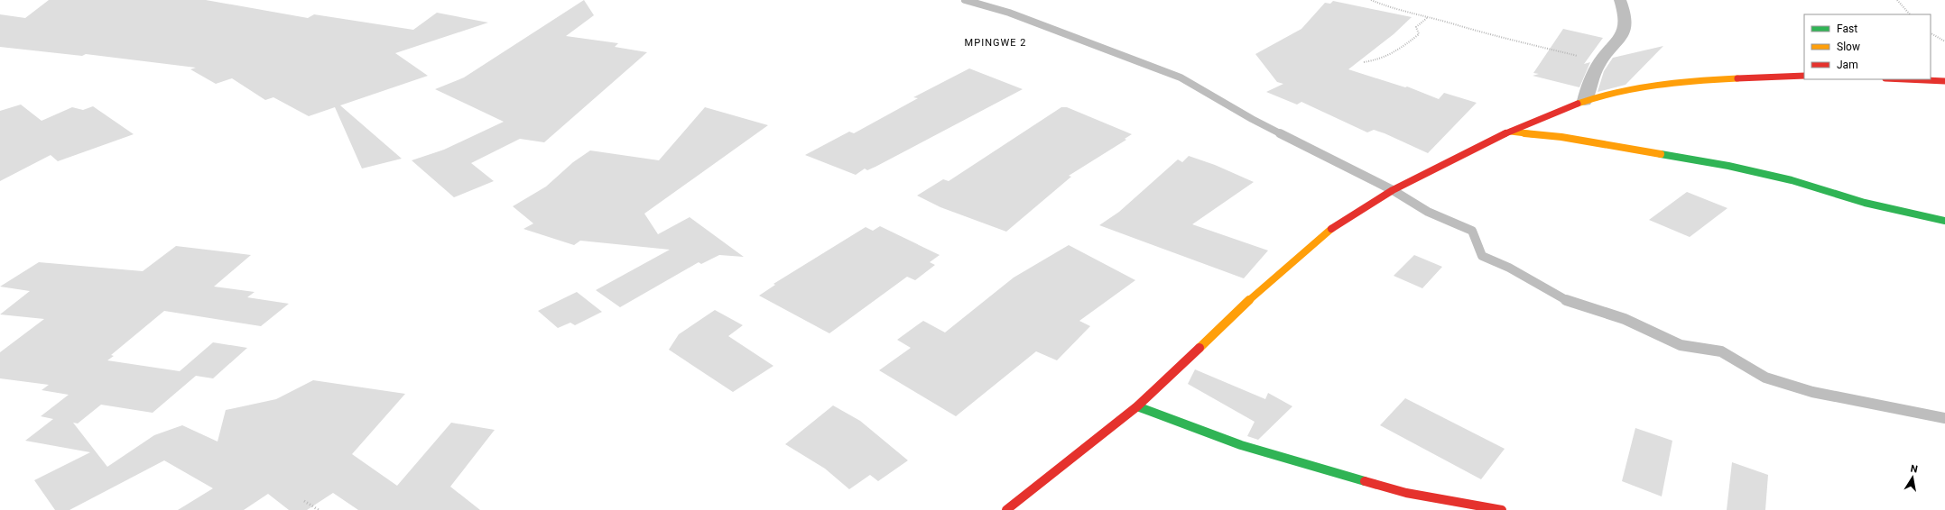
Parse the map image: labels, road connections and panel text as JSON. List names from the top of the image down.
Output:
{
  "districts": ["MPINGWE 2"],
  "legend": ["Fast", "Slow", "Jam"],
  "north": "top"
}
